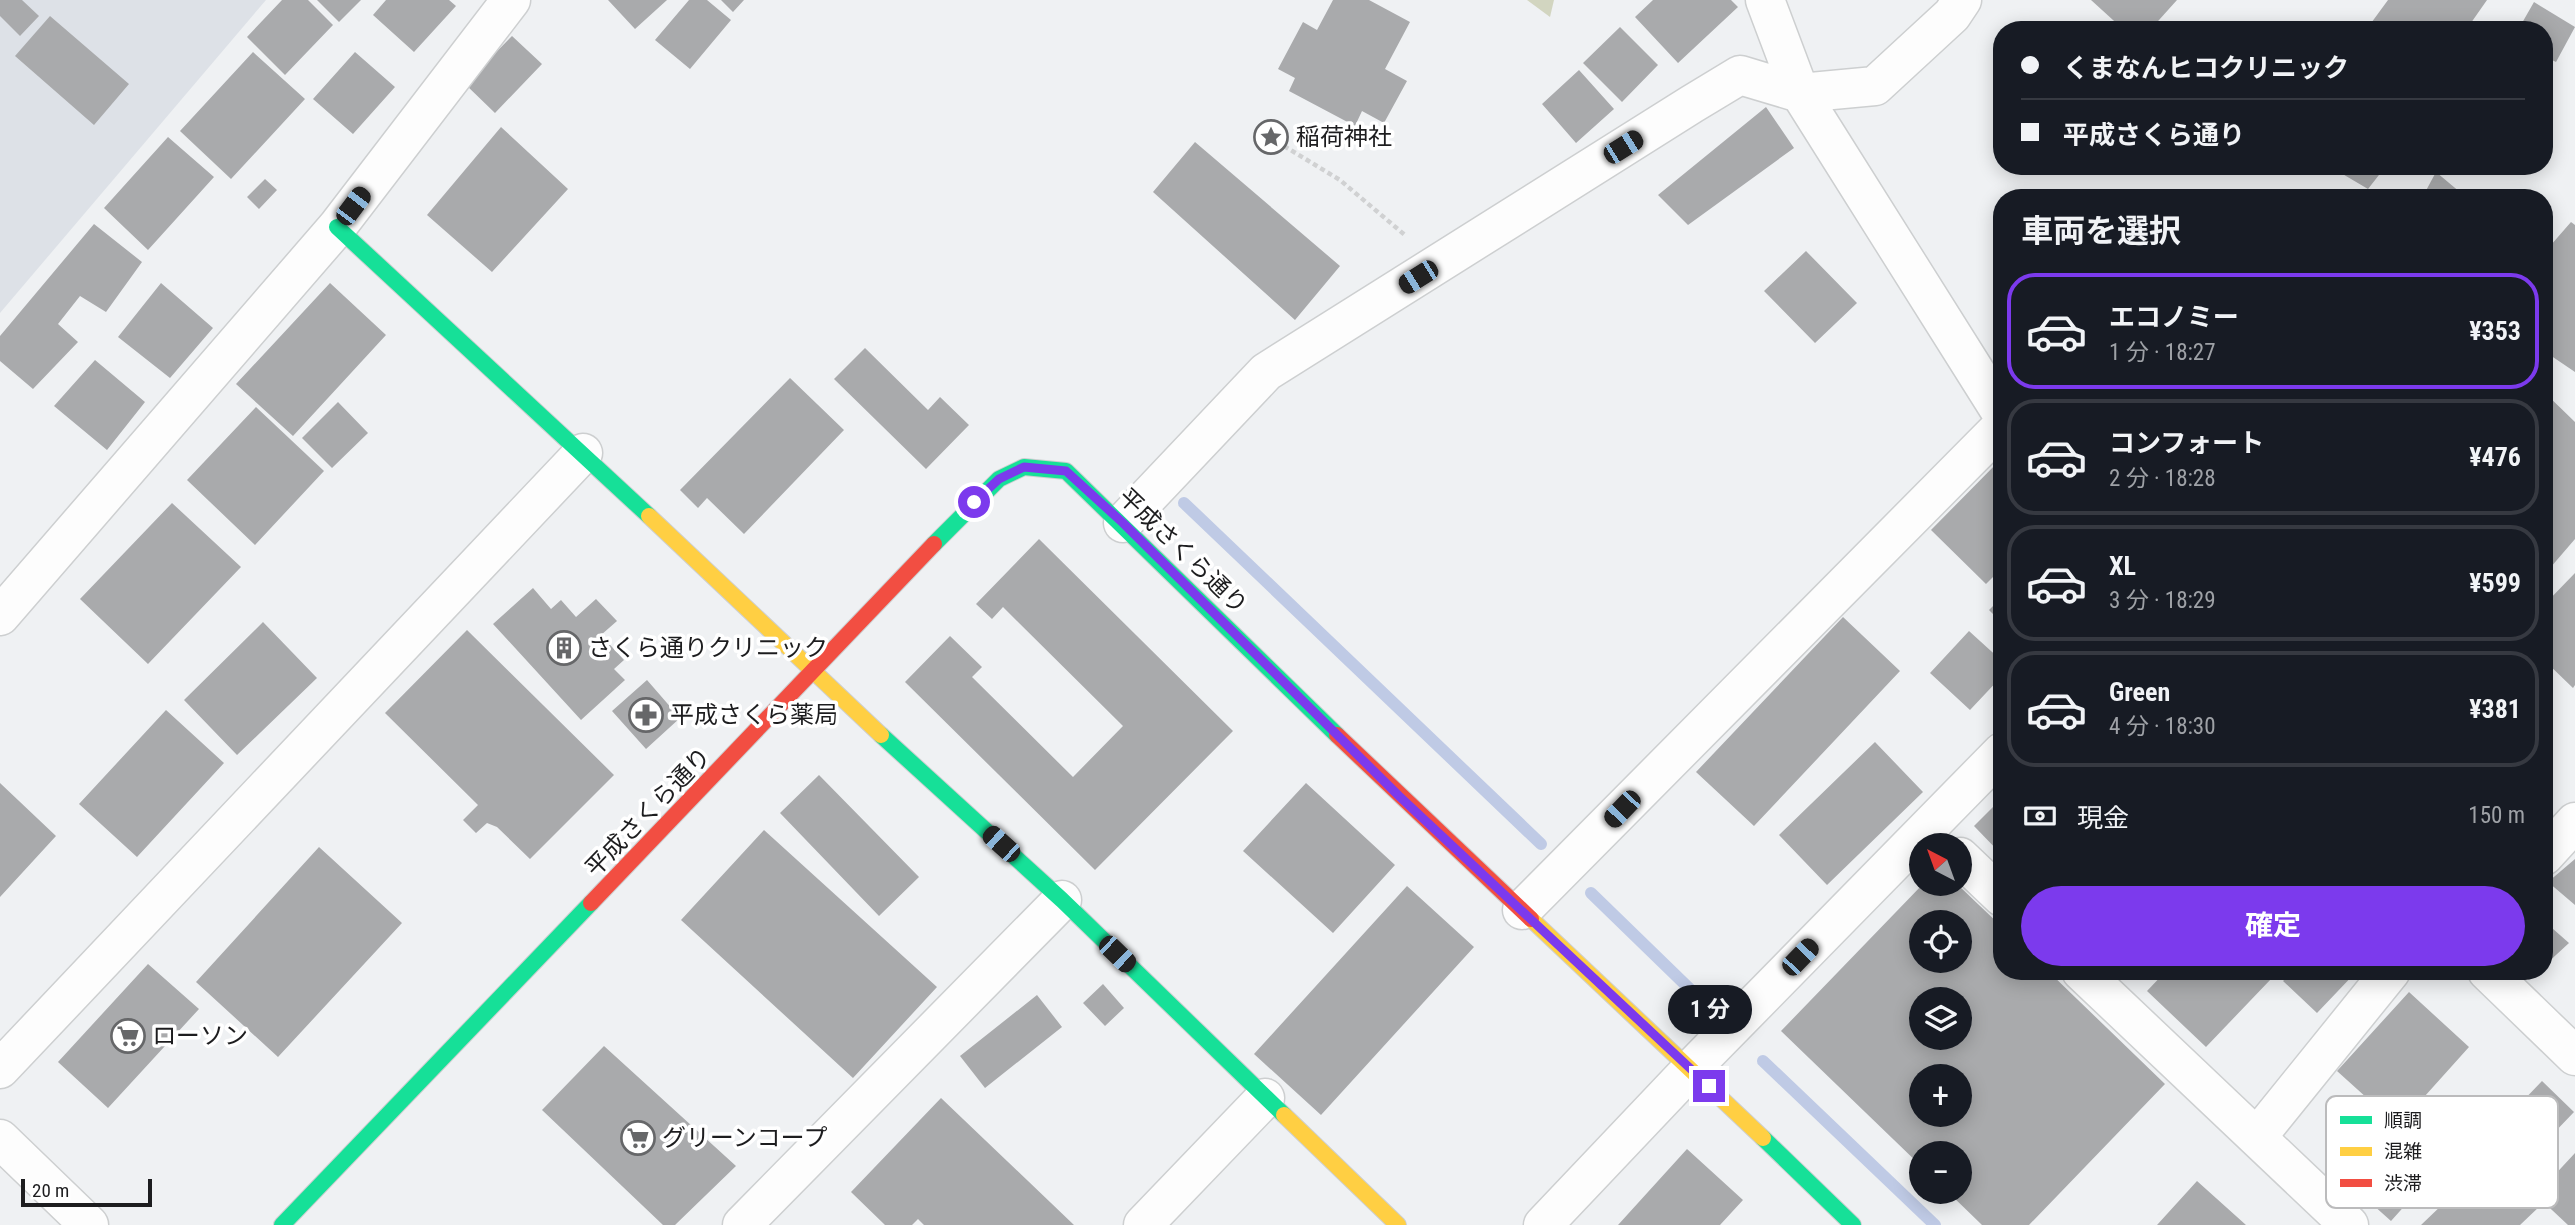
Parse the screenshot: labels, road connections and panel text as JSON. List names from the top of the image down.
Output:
{
  "streets": {
    "street": ["平成さくら通り"]
  },
  "places": {
    "place": ["稲荷神社"],
    "building": ["さくら通りクリニック"],
    "pharmacy": ["平成さくら薬局"],
    "supermarket": ["ローソン", "グリーンコープ"]
  },
  "legend": ["順調", "混雑", "渋滞"],
  "scale_bar": "20 m",
  "north": "top left",
  "page": {
    "banner": ["くまなんヒコクリニック", "平成さくら通り"],
    "heading": "車両を選択",
    "list": [
      {
        "name": "エコノミー",
        "note": "1 分 · 18:27",
        "value": "¥353"
      },
      {
        "name": "コンフォート",
        "note": "2 分 · 18:28",
        "value": "¥476"
      },
      {
        "name": "XL",
        "note": "3 分 · 18:29",
        "value": "¥599"
      },
      {
        "name": "Green",
        "note": "4 分 · 18:30",
        "value": "¥381"
      }
    ],
    "pay": ["現金", "150 m"],
    "map_buttons": ["+", "−"],
    "buttons": "確定",
    "bubble": "1 分",
    "scale": "20 m"
  }
}
